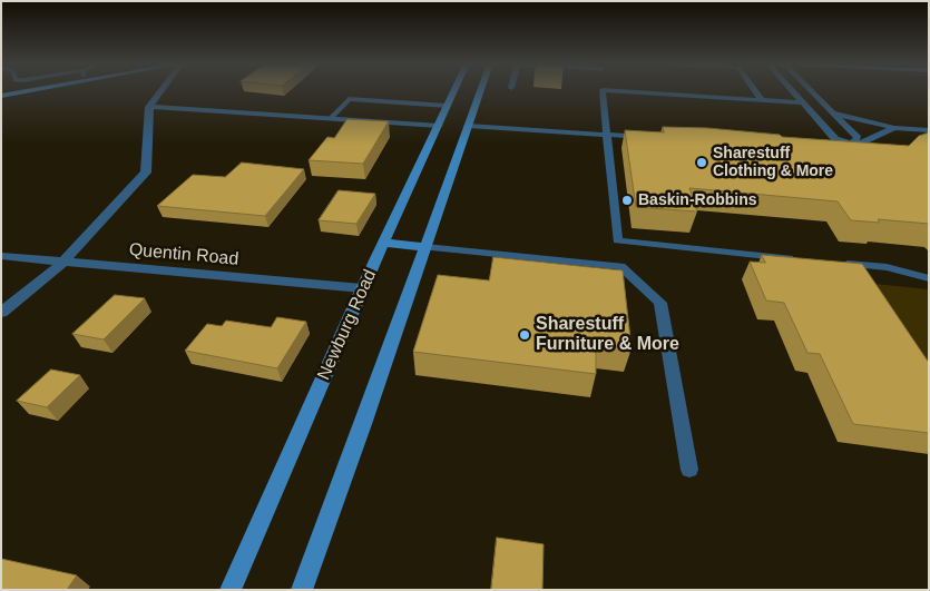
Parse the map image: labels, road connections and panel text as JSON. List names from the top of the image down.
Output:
{
  "streets": {
    "main road": ["Newburg Road"],
    "street": ["Quentin Road"]
  },
  "crossings": [
    ["Quentin Road", "Newburg Road"]
  ],
  "places": ["Sharestuff Clothing & More", "Baskin-Robbins", "Sharestuff Furniture & More"]
}
